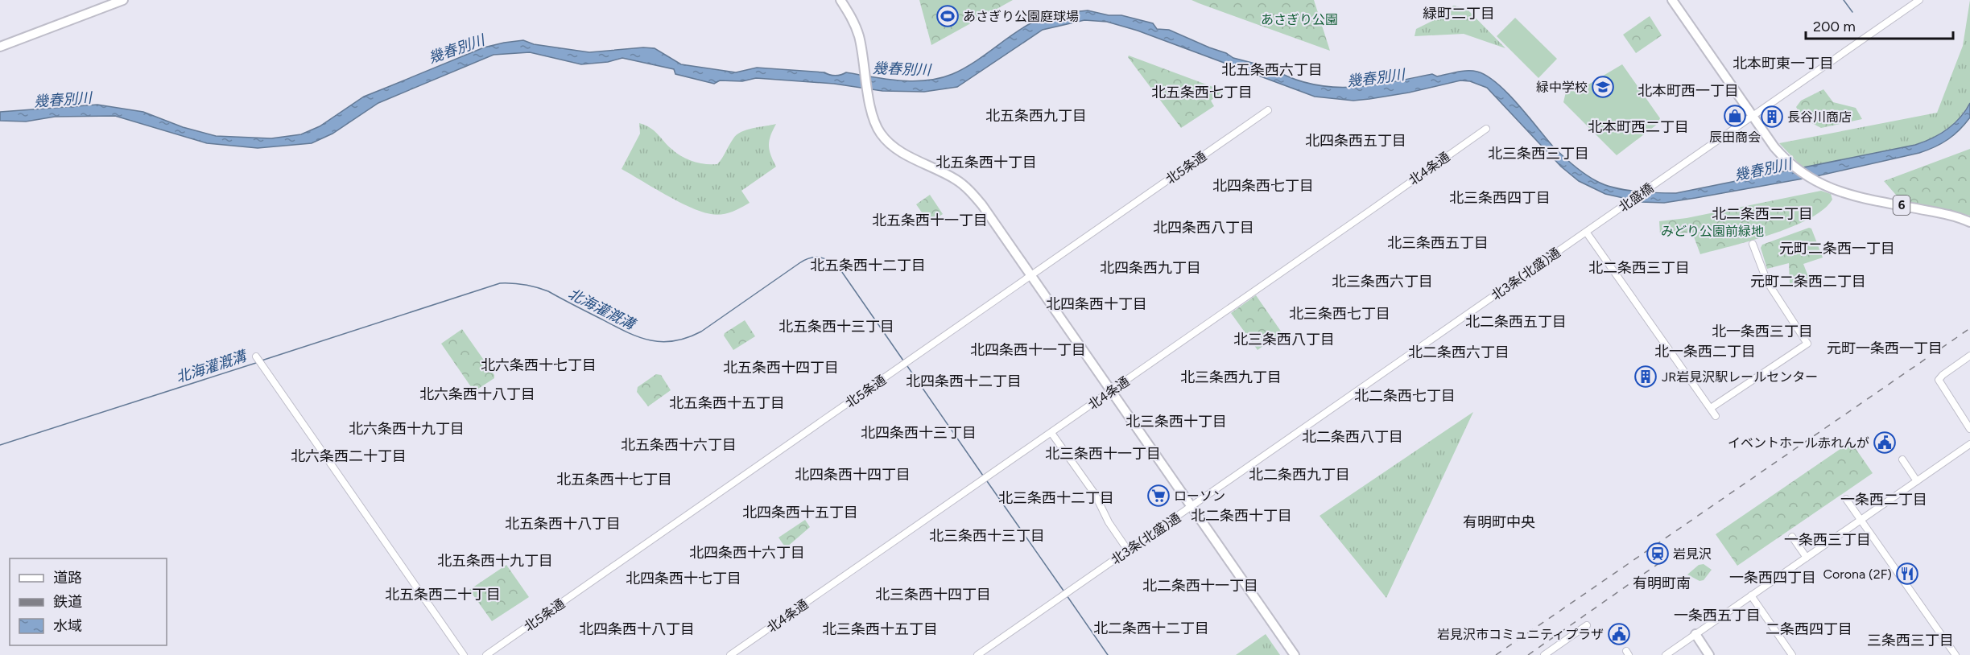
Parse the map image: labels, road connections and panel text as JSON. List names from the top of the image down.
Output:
{
  "streets": {
    "main road": ["6"],
    "street": [
      "北5条通",
      "北4条通",
      "北盛橋",
      "北3条(北盛)通"
    ]
  },
  "crossings": [
    ["北盛橋", "6"],
    ["北盛橋", "北3条(北盛)通"]
  ],
  "districts": [
    "緑町二丁目",
    "北本町東一丁目",
    "北五条西六丁目",
    "北本町西一丁目",
    "北五条西七丁目",
    "北五条西九丁目",
    "北本町西二丁目",
    "北四条西五丁目",
    "北三条西三丁目",
    "北五条西十丁目",
    "北四条西七丁目",
    "北三条西四丁目",
    "北二条西二丁目",
    "北五条西十一丁目",
    "北四条西八丁目",
    "北三条西五丁目",
    "元町二条西一丁目",
    "北五条西十二丁目",
    "北四条西九丁目",
    "北二条西三丁目",
    "北三条西六丁目",
    "元町二条西二丁目",
    "北四条西十丁目",
    "北三条西七丁目",
    "北二条西五丁目",
    "北五条西十三丁目",
    "北一条西三丁目",
    "北三条西八丁目",
    "元町一条西一丁目",
    "北四条西十一丁目",
    "北一条西二丁目",
    "北二条西六丁目",
    "北六条西十七丁目",
    "北五条西十四丁目",
    "北三条西九丁目",
    "北四条西十二丁目",
    "北六条西十八丁目",
    "北二条西七丁目",
    "北五条西十五丁目",
    "北三条西十丁目",
    "北六条西十九丁目",
    "北四条西十三丁目",
    "北二条西八丁目",
    "北五条西十六丁目",
    "北三条西十一丁目",
    "北六条西二十丁目",
    "北四条西十四丁目",
    "北二条西九丁目",
    "北五条西十七丁目",
    "北三条西十二丁目",
    "一条西二丁目",
    "北四条西十五丁目",
    "北二条西十丁目",
    "有明町中央",
    "北五条西十八丁目",
    "北三条西十三丁目",
    "一条西三丁目",
    "北四条西十六丁目",
    "北五条西十九丁目",
    "一条西四丁目",
    "北四条西十七丁目",
    "有明町南",
    "北二条西十一丁目",
    "北五条西二十丁目",
    "北三条西十四丁目",
    "一条西五丁目",
    "北二条西十二丁目",
    "北四条西十八丁目",
    "北三条西十五丁目",
    "二条西四丁目",
    "三条西三丁目"
  ],
  "water": ["幾春別川", "北海灌漑溝"],
  "parks": ["あさぎり公園", "みどり公園前緑地"],
  "places": {
    "sports": ["あさぎり公園庭球場"],
    "school or university": ["緑中学校"],
    "shop": ["辰田商会"],
    "building": ["長谷川商店", "JR岩見沢駅レールセンター"],
    "public building": ["イベントホール赤れんが", "岩見沢市コミュニティプラザ"],
    "supermarket": ["ローソン"],
    "station": ["岩見沢"],
    "restaurant": ["Corona (2F)"]
  },
  "legend": ["道路", "鉄道", "水域"],
  "scale_bar": "200 m"
}
